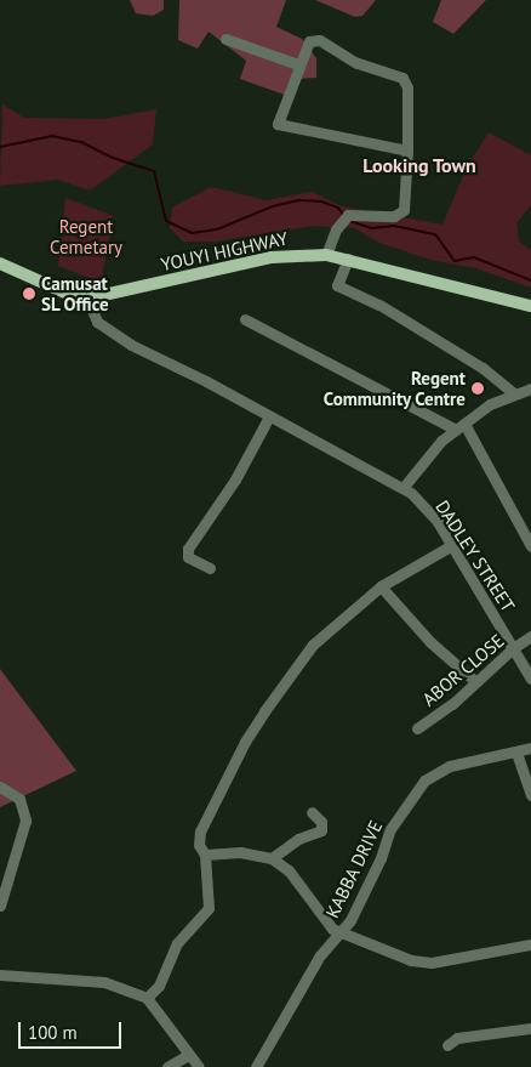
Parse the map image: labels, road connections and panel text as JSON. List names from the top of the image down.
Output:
{
  "streets": {
    "main road": ["YOUYI HIGHWAY"],
    "street": ["DADLEY STREET", "ABOR CLOSE", "KABBA DRIVE"]
  },
  "crossings": [
    ["YOUYI HIGHWAY", "DADLEY STREET"],
    ["DADLEY STREET", "ABOR CLOSE"]
  ],
  "districts": ["Looking Town"],
  "parks": ["Regent Cemetary"],
  "places": ["Camusat SL Office", "Regent Community Centre"],
  "scale_bar": "100 m"
}
